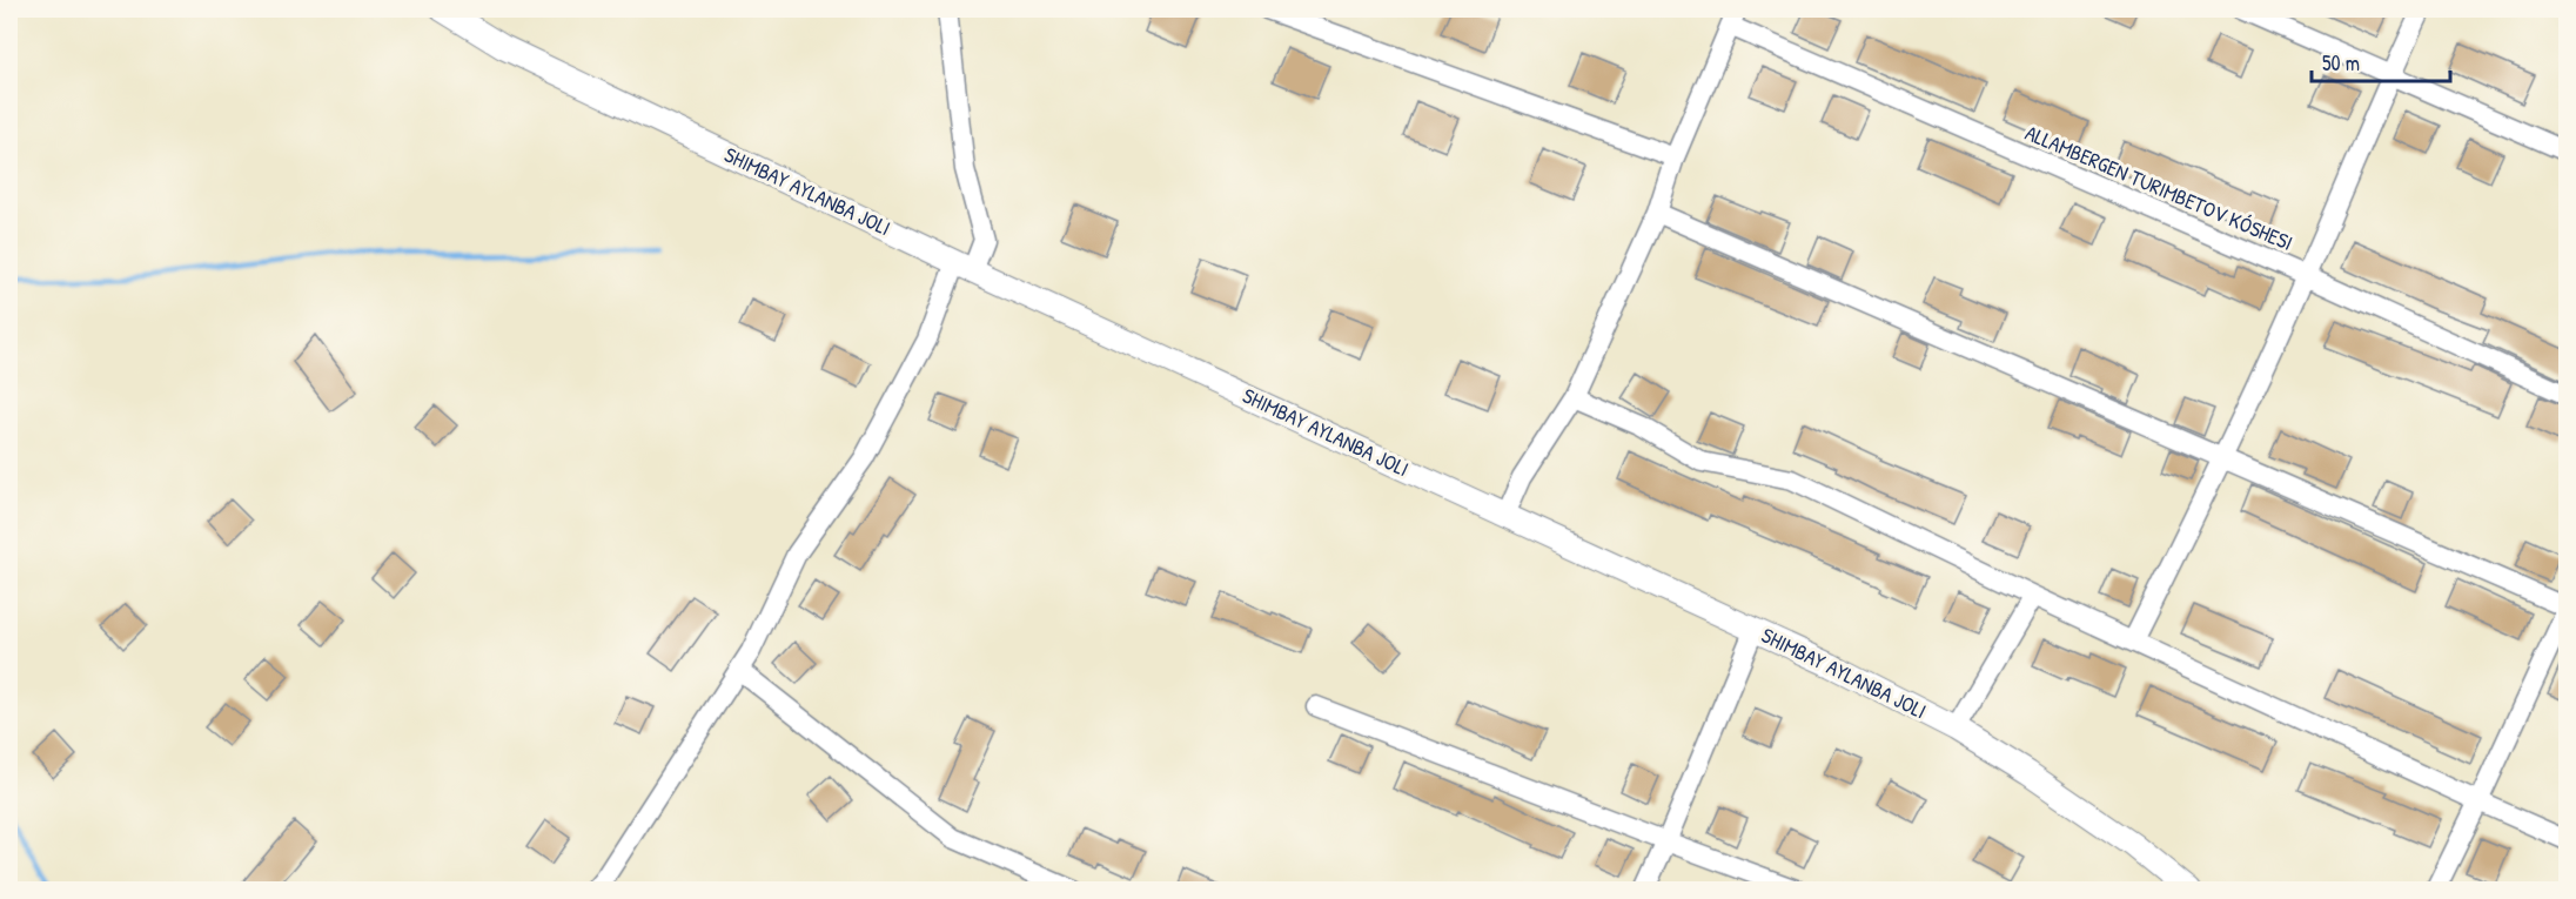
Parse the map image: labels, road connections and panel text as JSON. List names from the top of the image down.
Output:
{
  "scale_bar": "50 m"
}
